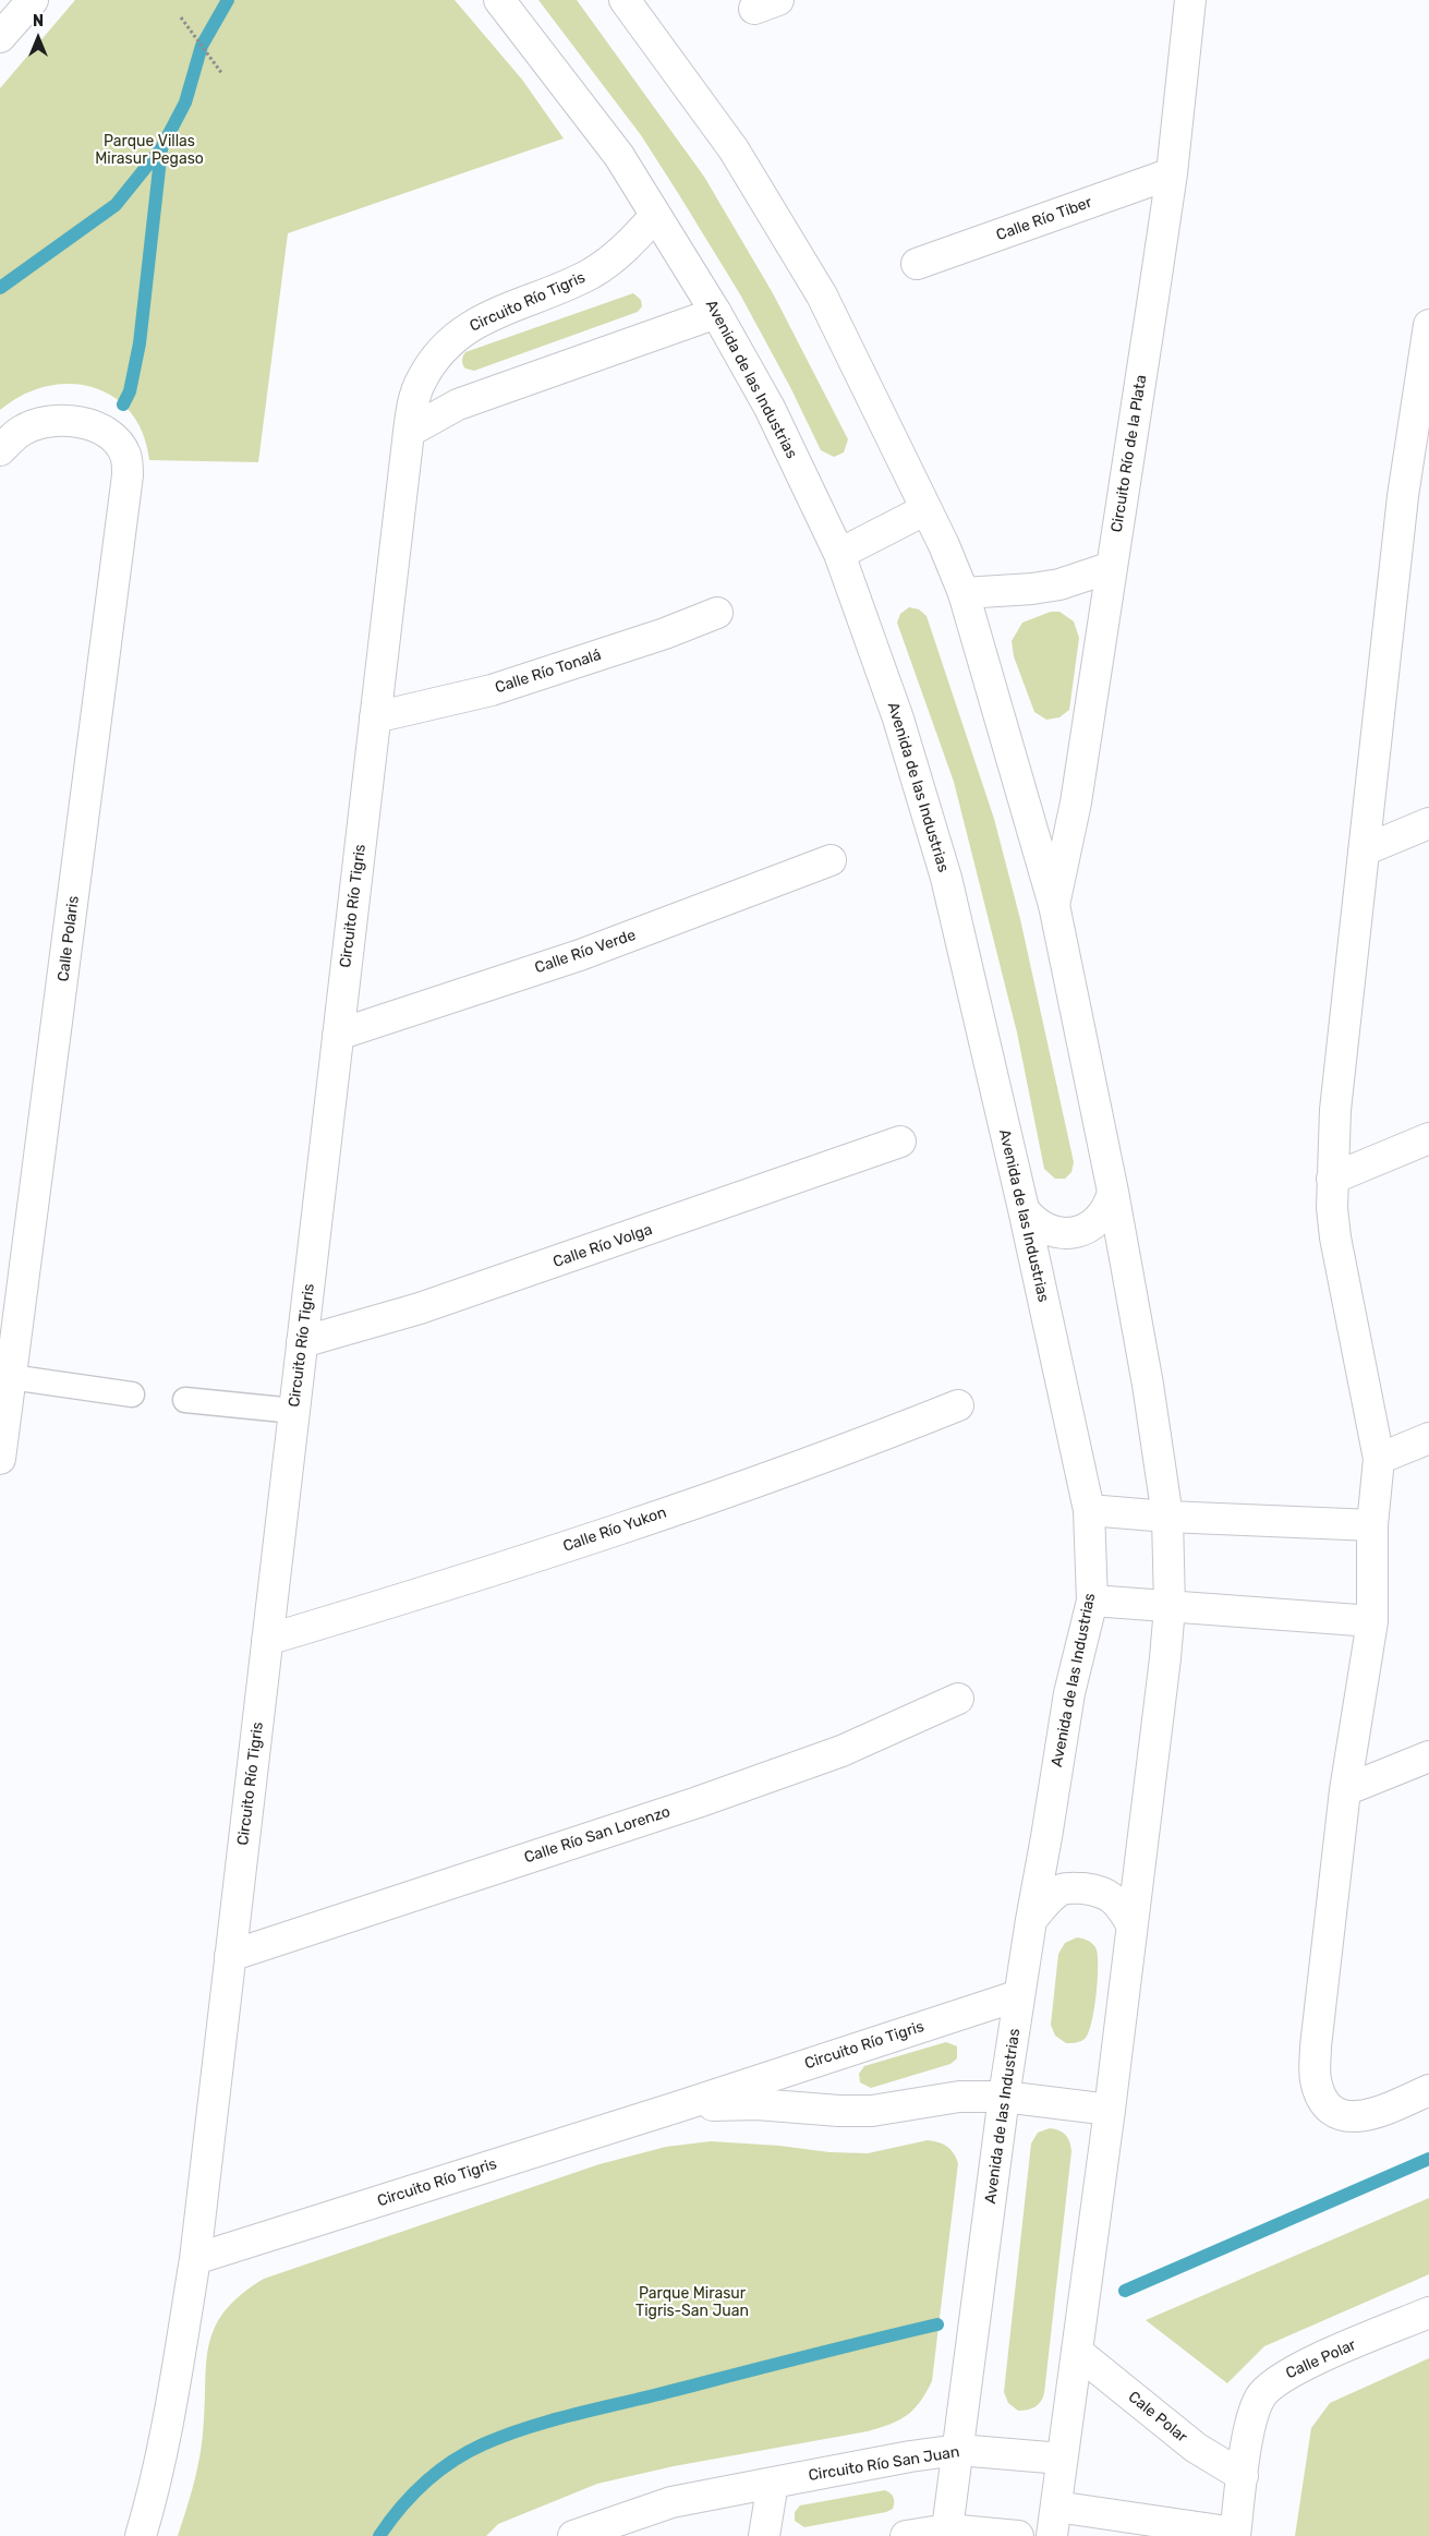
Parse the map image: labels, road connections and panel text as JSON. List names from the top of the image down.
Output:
{
  "streets": {
    "street": [
      "Calle Río Tiber",
      "Circuito Río Tigris",
      "Avenida de las Industrias",
      "Circuito Río de la Plata",
      "Calle Río Tonalá",
      "Calle Polaris",
      "Calle Río Verde",
      "Calle Río Volga",
      "Calle Río Yukon",
      "Calle Río San Lorenzo",
      "Calle Polar",
      "Cale Polar",
      "Circuito Río San Juan"
    ]
  },
  "crossings": [
    ["Calle Río Tiber", "Circuito Río de la Plata"],
    ["Circuito Río Tigris", "Avenida de las Industrias"],
    ["Circuito Río Tigris", "Calle Río Tonalá"],
    ["Circuito Río Tigris", "Calle Río Verde"],
    ["Circuito Río Tigris", "Calle Río Volga"],
    ["Circuito Río Tigris", "Calle Río Yukon"],
    ["Circuito Río Tigris", "Calle Río San Lorenzo"],
    ["Avenida de las Industrias", "Circuito Río San Juan"],
    ["Calle Polar", "Cale Polar"]
  ],
  "parks": ["Parque Villas Mirasur Pegaso", "Parque Mirasur Tigris-San Juan"],
  "north": "top"
}
